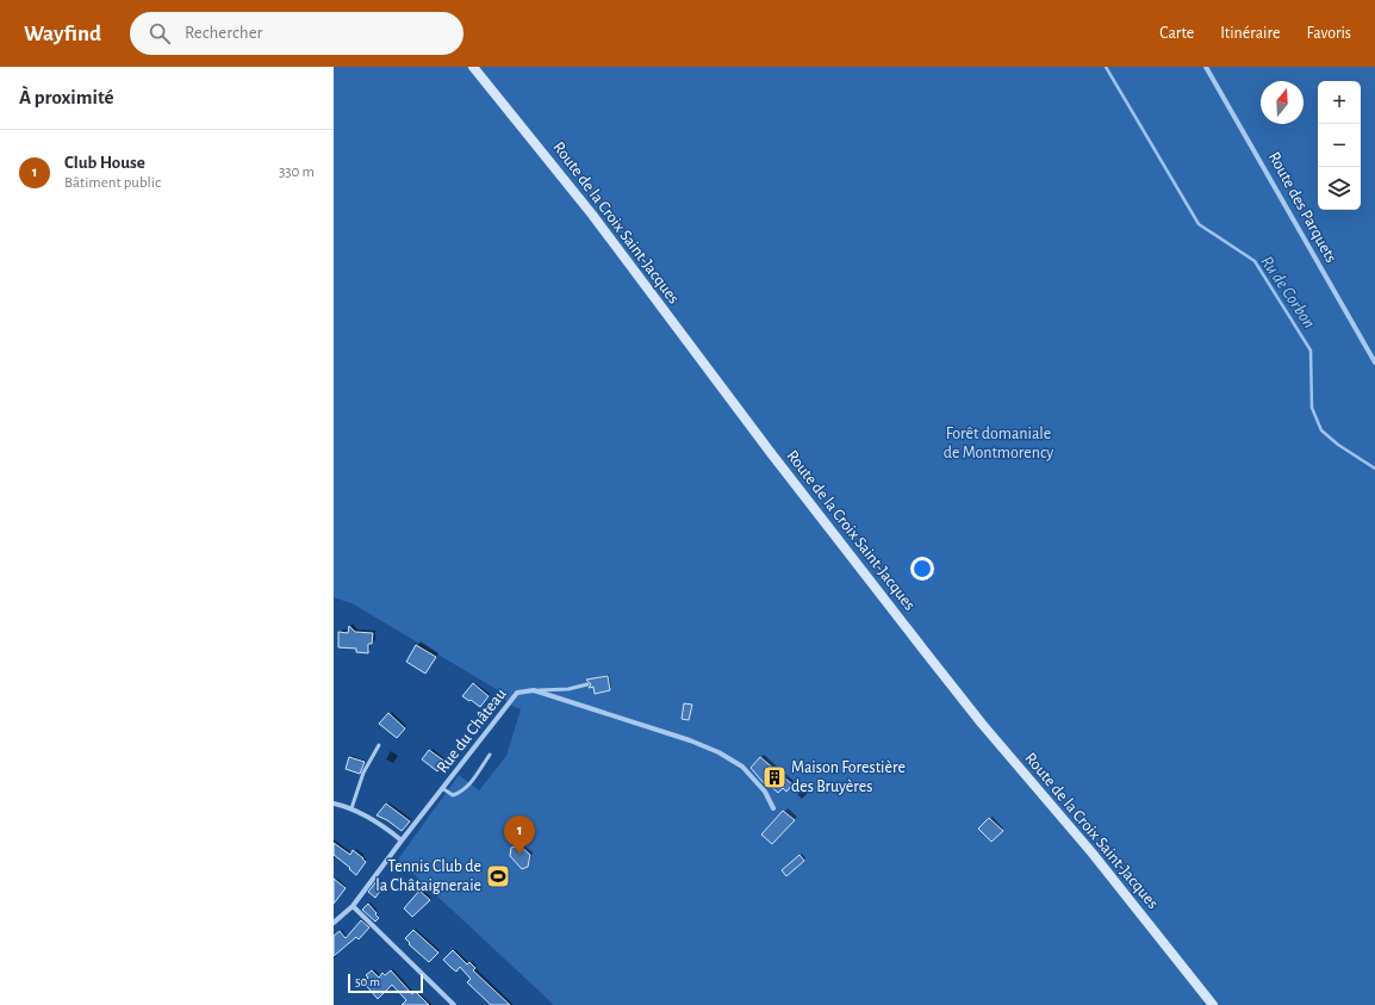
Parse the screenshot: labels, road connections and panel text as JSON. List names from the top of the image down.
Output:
{
  "streets": {
    "street": ["Route des Parquets", "Route de la Croix Saint-Jacques", "Rue du Château"]
  },
  "water": ["Ru de Corbon"],
  "parks": ["Forêt domaniale de Montmorency"],
  "places": {
    "building": ["Maison Forestière des Bruyères"],
    "sports": ["Tennis Club de la Châtaigneraie"]
  },
  "scale_bar": "50 m",
  "north": "top",
  "page": {
    "header": "Wayfind",
    "search": "Rechercher",
    "nav": ["Carte", "Itinéraire", "Favoris"],
    "heading": "À proximité",
    "map_buttons": ["+", "−"],
    "list": [
      {
        "mark": "1",
        "name": "Club House",
        "note": "Bâtiment public",
        "value": "330 m"
      }
    ],
    "pins": "1",
    "scale": "50 m"
  }
}
